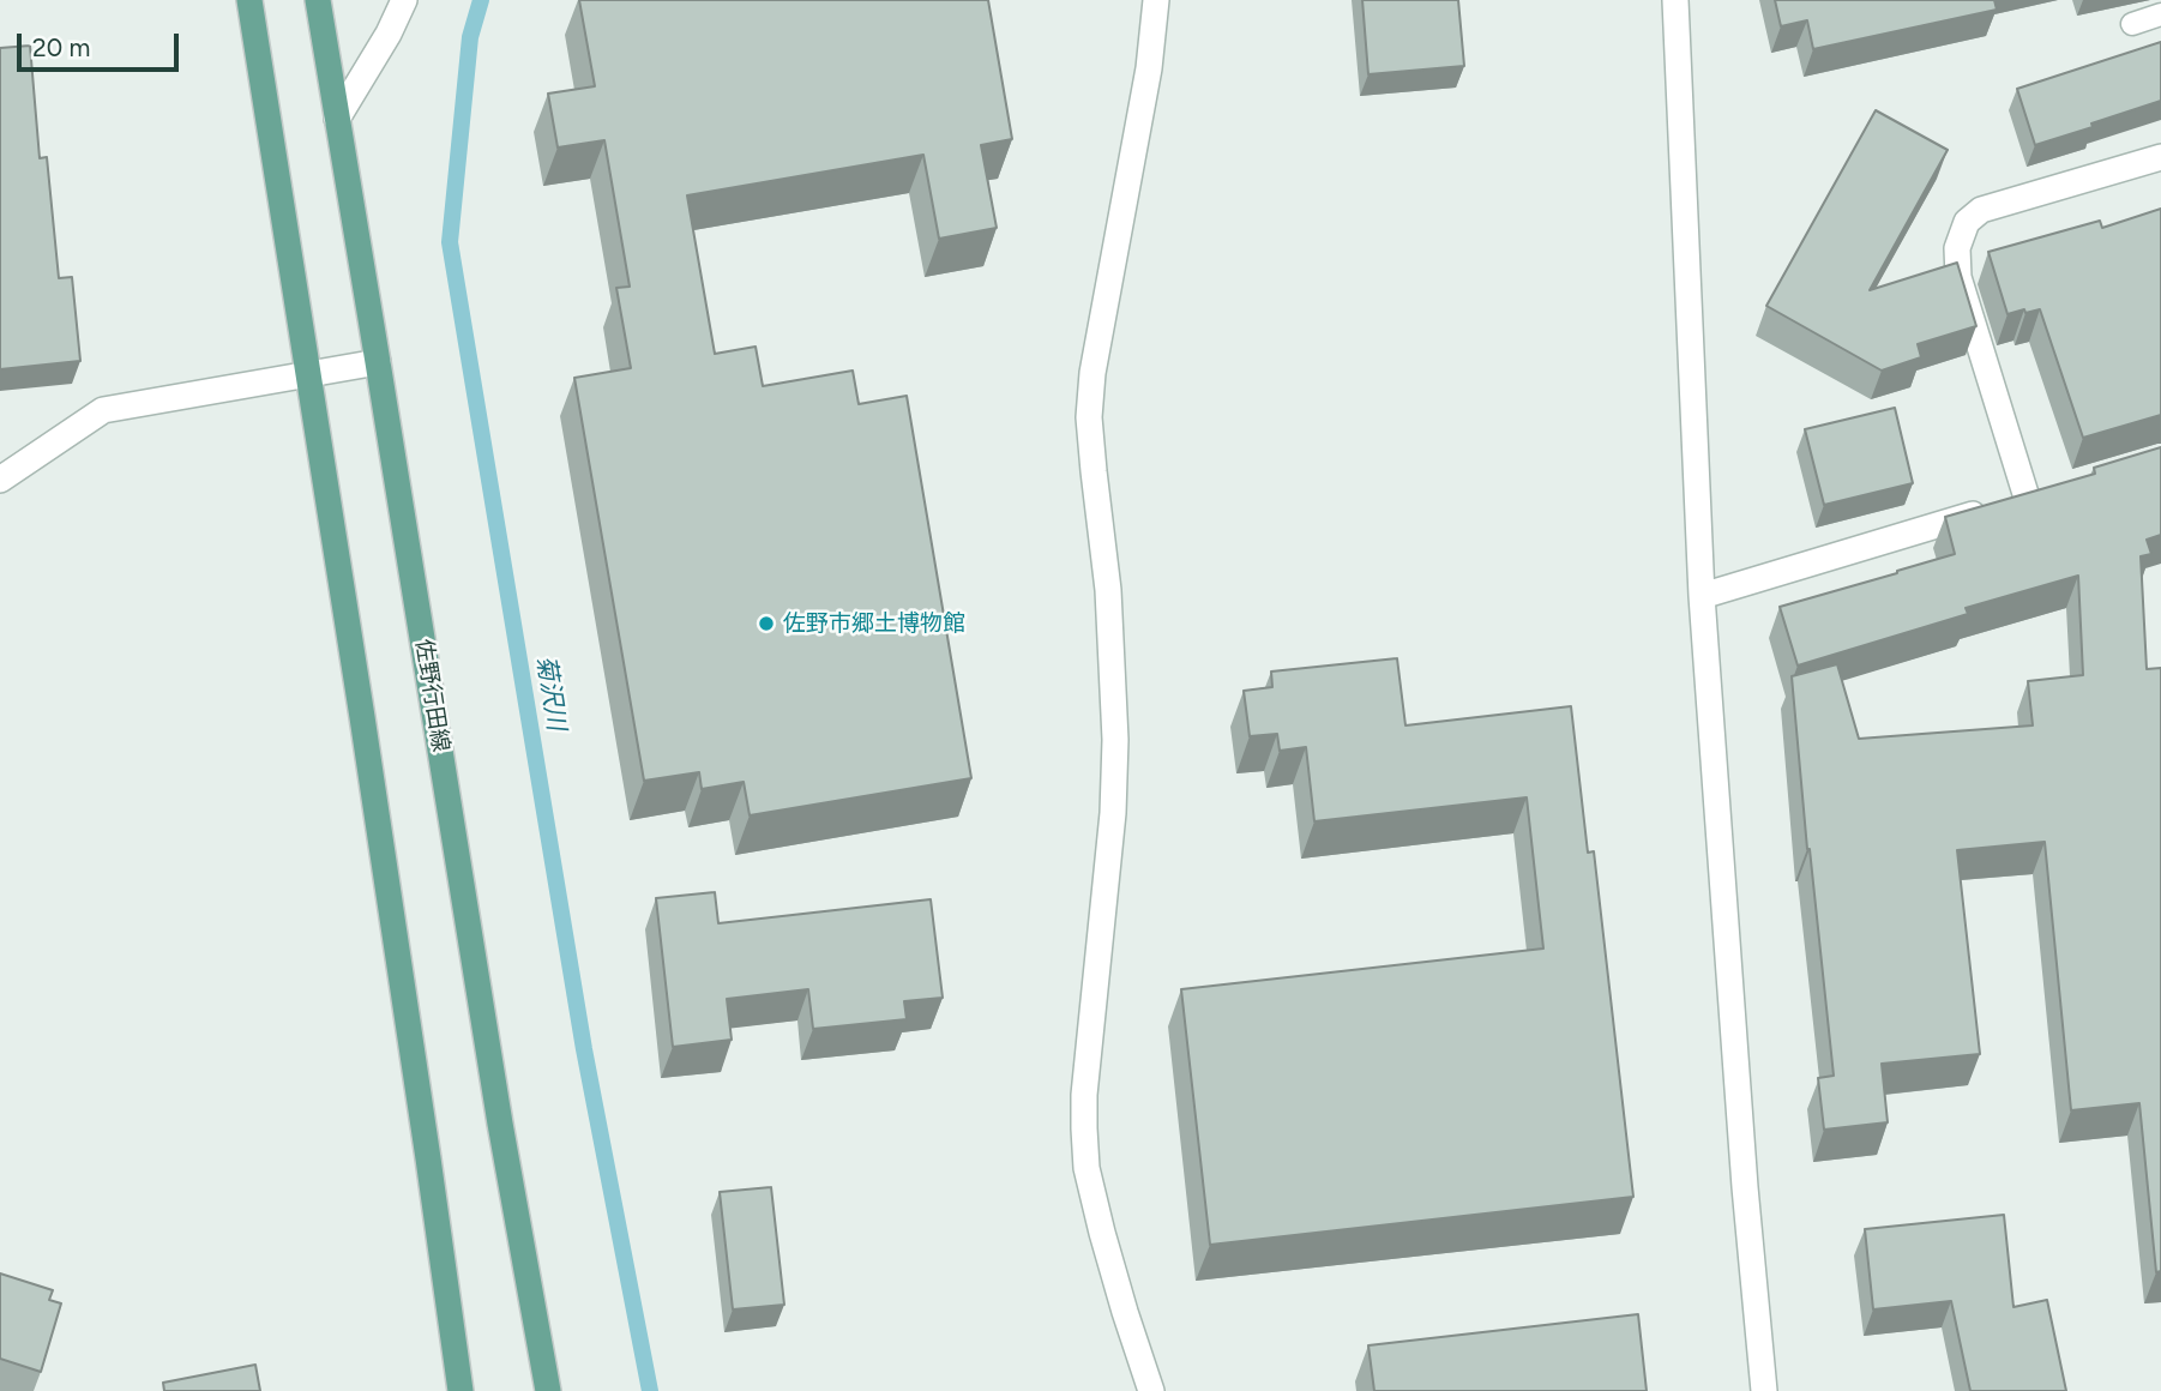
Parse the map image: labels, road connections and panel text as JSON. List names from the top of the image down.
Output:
{
  "streets": {
    "main road": ["佐野行田線"]
  },
  "water": ["菊沢川"],
  "places": ["佐野市郷土博物館"],
  "scale_bar": "20 m"
}
